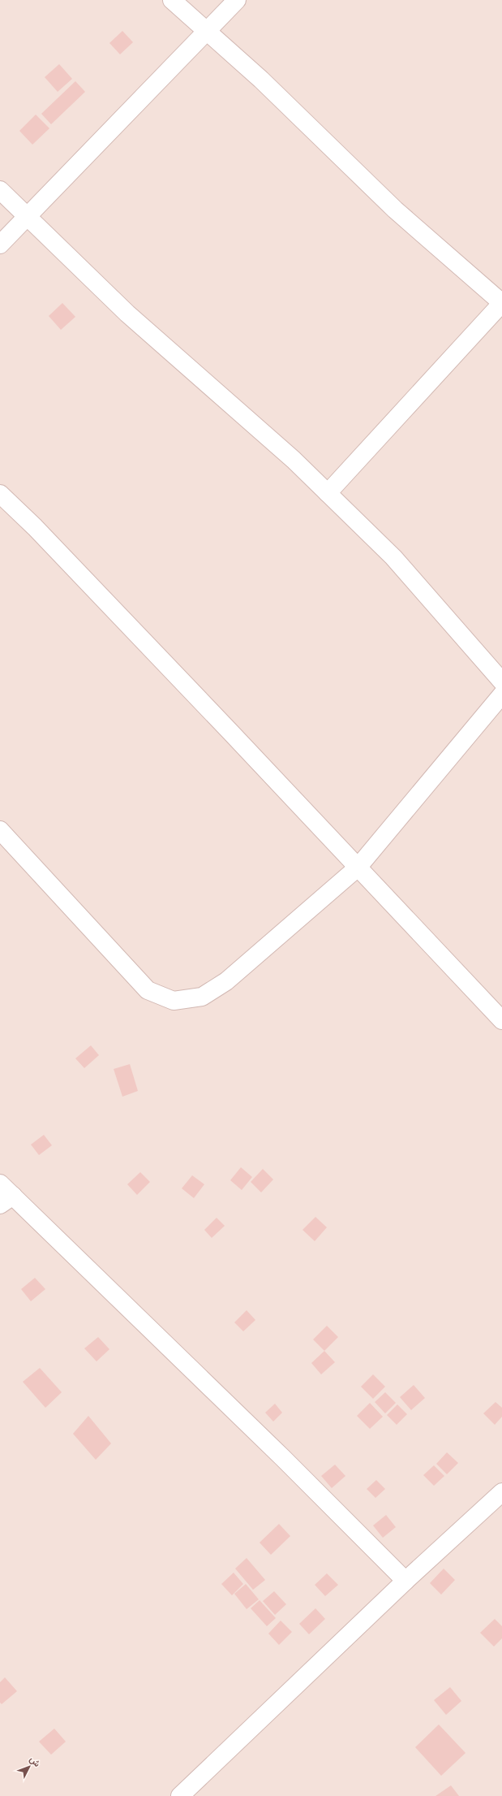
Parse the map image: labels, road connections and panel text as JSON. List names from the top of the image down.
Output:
{
  "north": "top right"
}
